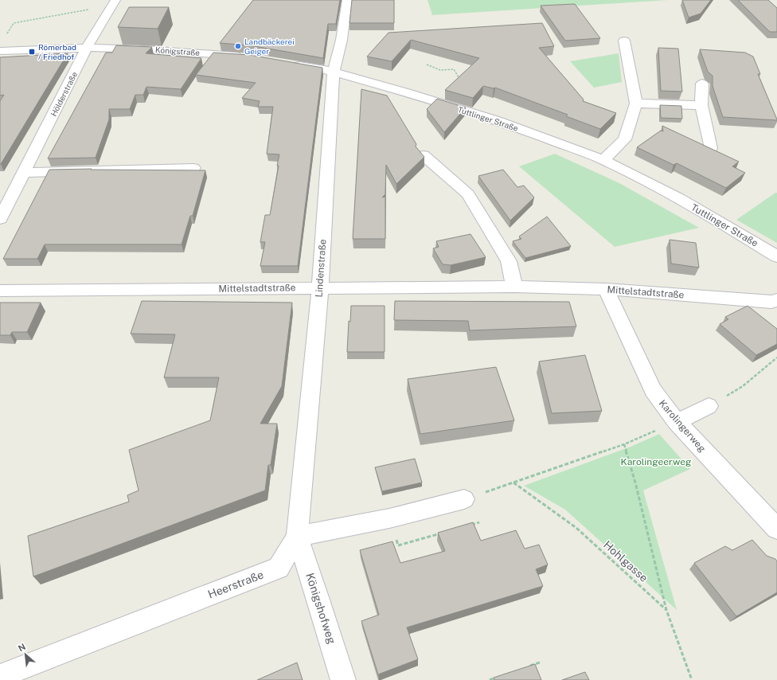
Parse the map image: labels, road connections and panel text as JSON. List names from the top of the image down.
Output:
{
  "streets": {
    "street": [
      "Königstraße",
      "Hölderstraße",
      "Tuttlinger Straße",
      "Lindenstraße",
      "Mittelstadtstraße",
      "Karolingerweg",
      "Heerstraße",
      "Königshofweg"
    ],
    "path": ["Hohlgasse"]
  },
  "crossings": [
    ["Königstraße", "Hölderstraße"],
    ["Tuttlinger Straße", "Lindenstraße"],
    ["Lindenstraße", "Mittelstadtstraße"],
    ["Lindenstraße", "Heerstraße"],
    ["Lindenstraße", "Königshofweg"],
    ["Mittelstadtstraße", "Karolingerweg"],
    ["Heerstraße", "Königshofweg"]
  ],
  "parks": ["Karolingeerweg"],
  "places": {
    "other": ["Landbäckerei Geiger"],
    "transit": ["Römerbad / Friedhof"]
  },
  "north": "top left"
}
